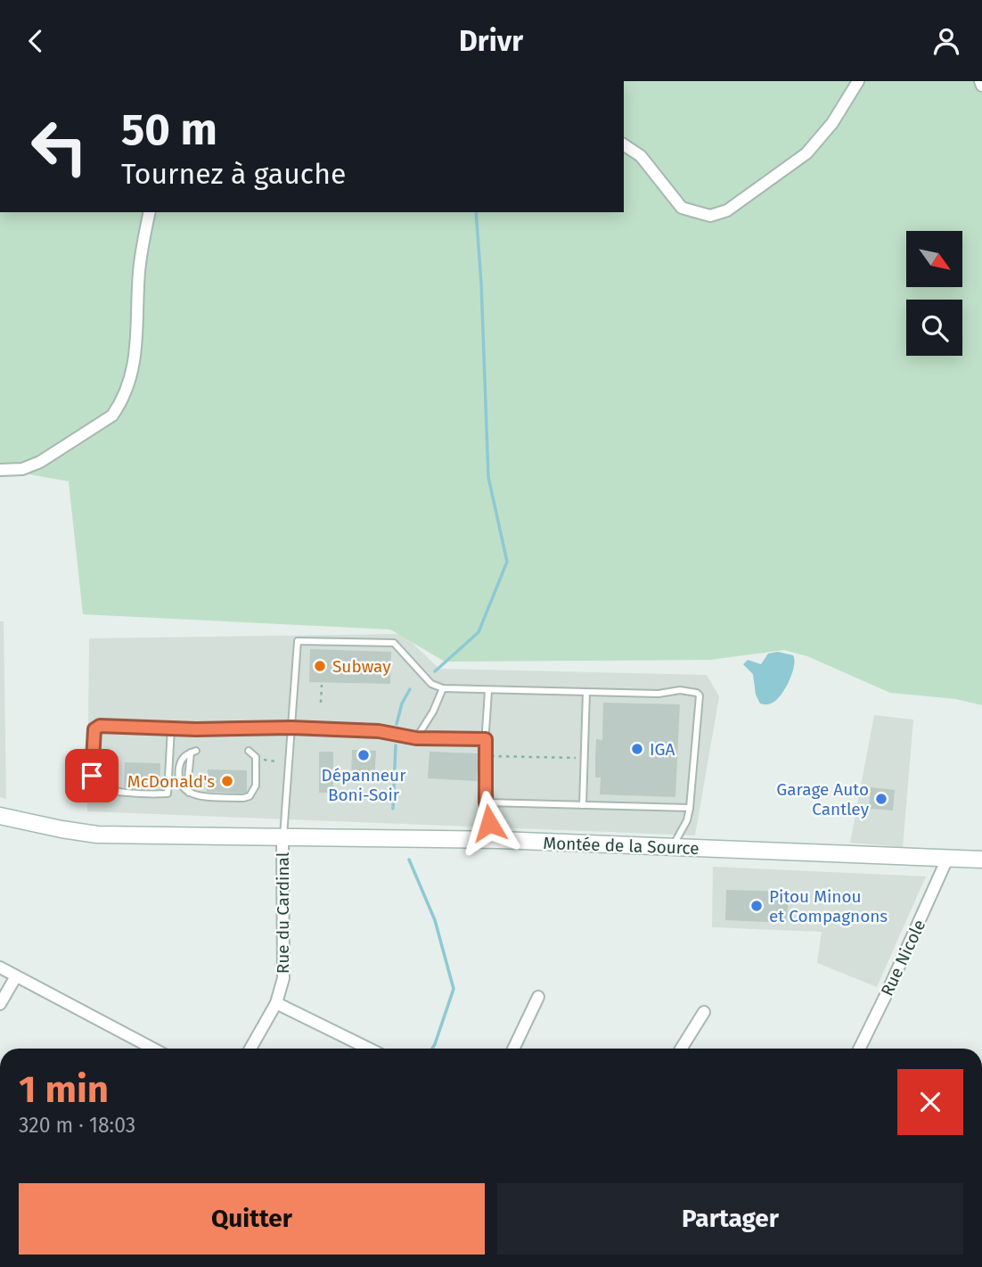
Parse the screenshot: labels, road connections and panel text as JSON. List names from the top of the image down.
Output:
{
  "streets": {
    "main road": ["Montée de la Source"],
    "street": ["Rue du Cardinal", "Rue Nicole"]
  },
  "crossings": [
    ["Montée de la Source", "Rue du Cardinal"],
    ["Montée de la Source", "Rue Nicole"]
  ],
  "places": [
    "Subway",
    "IGA",
    "Dépanneur Boni-Soir",
    "McDonald's",
    "Garage Auto Cantley",
    "Pitou Minou et Compagnons"
  ],
  "north": "bottom right",
  "page": {
    "header": "Drivr",
    "turn": ["50 m", "Tournez à gauche"],
    "heading": ["1 min", "320 m · 18:03"],
    "buttons": ["Quitter", "Partager"]
  }
}
